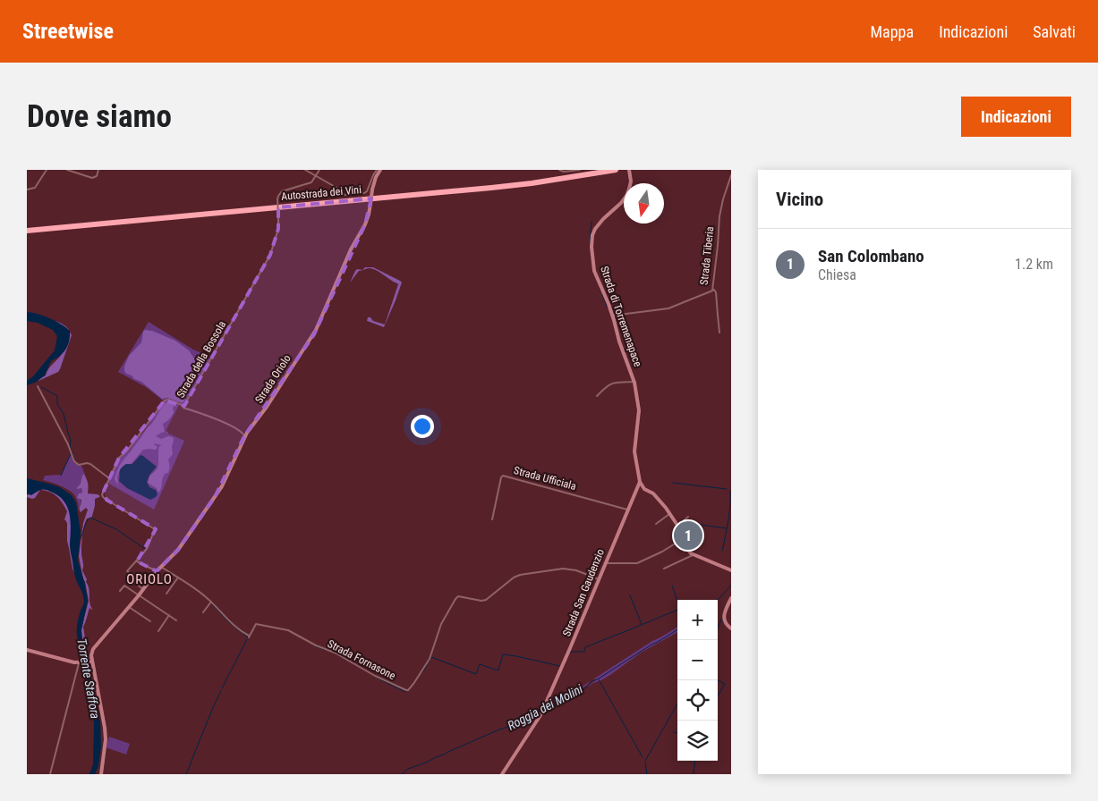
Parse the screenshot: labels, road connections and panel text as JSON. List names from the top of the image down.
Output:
{
  "streets": {
    "highway": ["Autostrada dei Vini"],
    "street": [
      "Strada Tiberia",
      "Strada di Torremenapace",
      "Strada della Bossola",
      "Strada Oriolo",
      "Strada Ufficiala",
      "Strada San Gaudenzio",
      "Strada Fornasone"
    ]
  },
  "crossings": [
    ["Strada Tiberia", "Strada di Torremenapace"],
    ["Strada di Torremenapace", "Strada San Gaudenzio"],
    ["Strada Ufficiala", "Strada San Gaudenzio"],
    ["Strada San Gaudenzio", "Strada Fornasone"]
  ],
  "districts": ["ORIOLO"],
  "water": ["Torrente Staffora", "Roggia dei Molini"],
  "north": "bottom",
  "page": {
    "header": "Streetwise",
    "nav": ["Mappa", "Indicazioni", "Salvati"],
    "buttons": "Indicazioni",
    "title": "Dove siamo",
    "heading": "Vicino",
    "list": [
      {
        "mark": "1",
        "name": "San Colombano",
        "note": "Chiesa",
        "value": "1.2 km"
      }
    ],
    "pins": "1",
    "map_buttons": ["+", "−"]
  }
}
